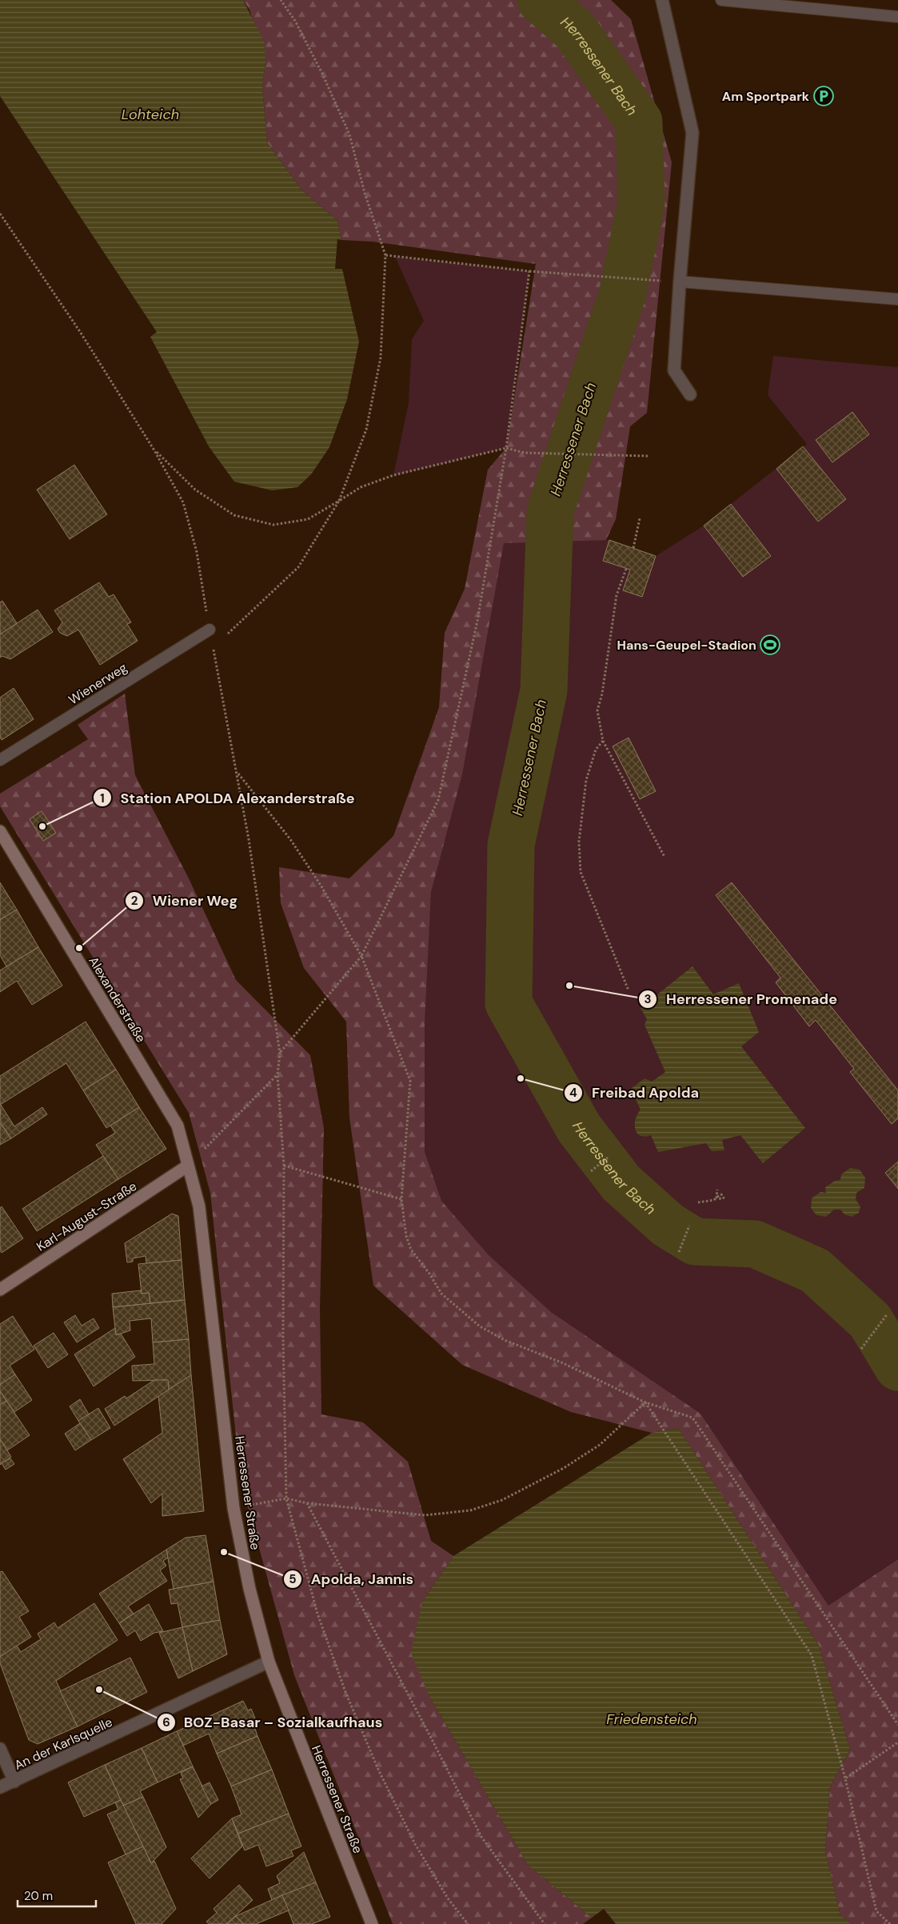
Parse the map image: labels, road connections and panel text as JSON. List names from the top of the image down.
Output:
{
  "streets": {
    "street": [
      "Alexanderstraße",
      "Karl-August-Straße",
      "Herressener Straße",
      "An der Karlsquelle"
    ],
    "lane": ["Wienerweg"]
  },
  "crossings": [
    ["Alexanderstraße", "Karl-August-Straße"],
    ["Alexanderstraße", "Herressener Straße"],
    ["Karl-August-Straße", "Herressener Straße"],
    ["Herressener Straße", "An der Karlsquelle"]
  ],
  "water": ["Herressener Bach", "Lohteich", "Friedensteich"],
  "places": {
    "parking": ["Am Sportpark"],
    "sports": ["Hans-Geupel-Stadion"],
    "other": [
      "Station APOLDA Alexanderstraße",
      "Wiener Weg",
      "Herressener Promenade",
      "Freibad Apolda",
      "Apolda, Jannis",
      "BOZ-Basar – Sozialkaufhaus"
    ]
  },
  "scale_bar": "20 m"
}
